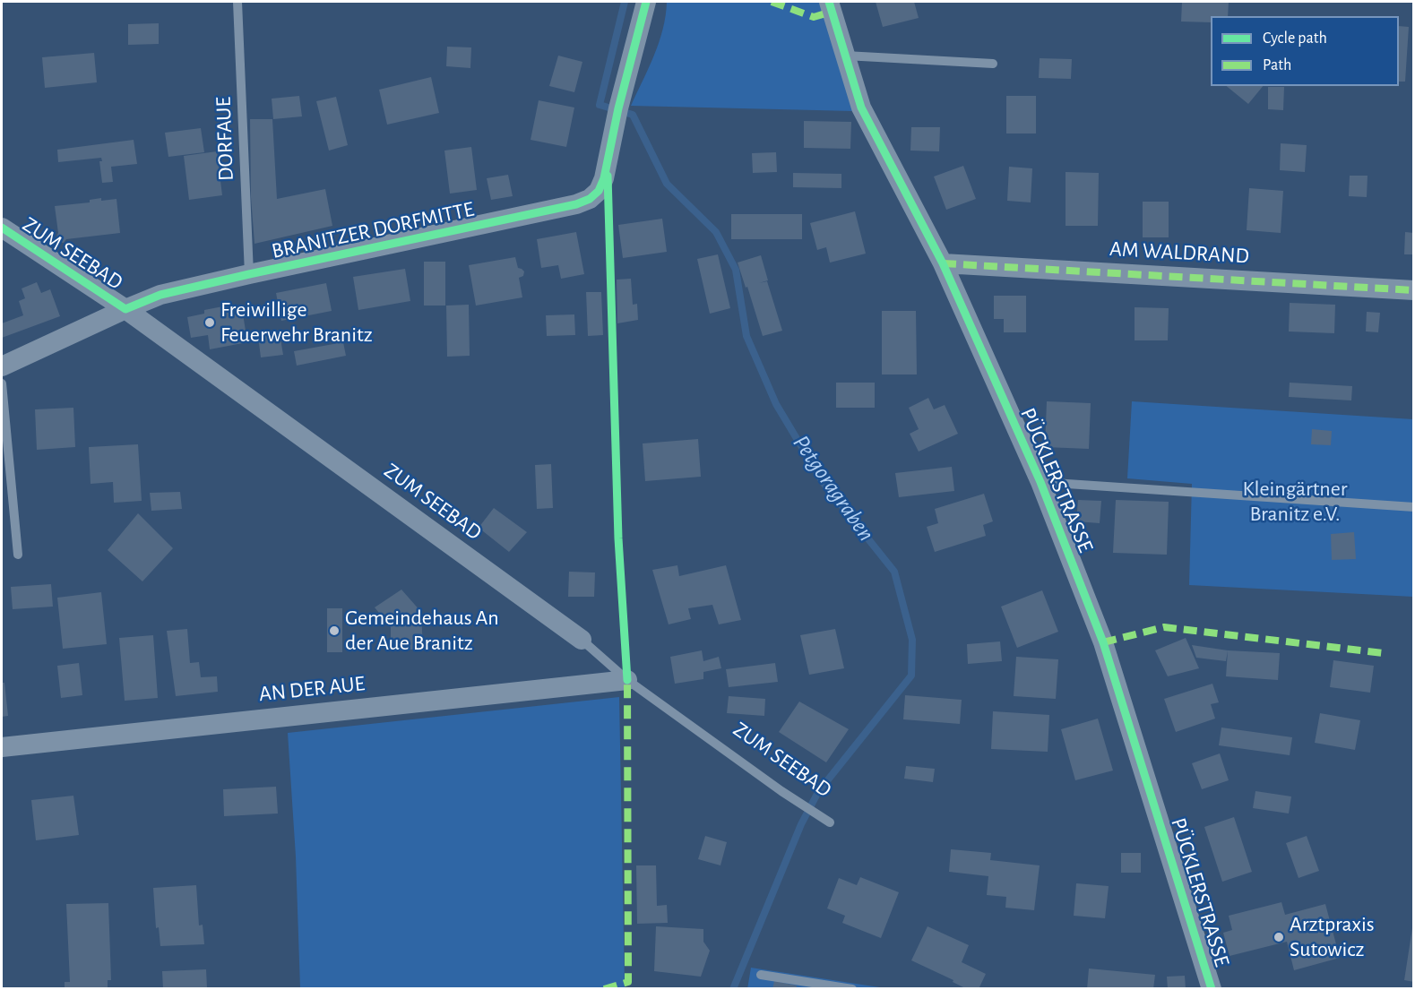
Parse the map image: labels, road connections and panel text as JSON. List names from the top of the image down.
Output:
{
  "streets": {
    "street": [
      "BRANITZER DORFMITTE",
      "AM WALDRAND",
      "ZUM SEEBAD",
      "PÜCKLERSTRASSE",
      "AN DER AUE"
    ],
    "lane": ["DORFAUE"]
  },
  "crossings": [
    ["DORFAUE", "BRANITZER DORFMITTE"],
    ["BRANITZER DORFMITTE", "ZUM SEEBAD"],
    ["AM WALDRAND", "PÜCKLERSTRASSE"],
    ["ZUM SEEBAD", "AN DER AUE"]
  ],
  "water": ["Petgoragraben"],
  "parks": ["Kleingärtner Branitz e.V."],
  "places": ["Freiwillige Feuerwehr Branitz", "Gemeindehaus An der Aue Branitz", "Arztpraxis Sutowicz"],
  "legend": ["Cycle path", "Path"]
}
